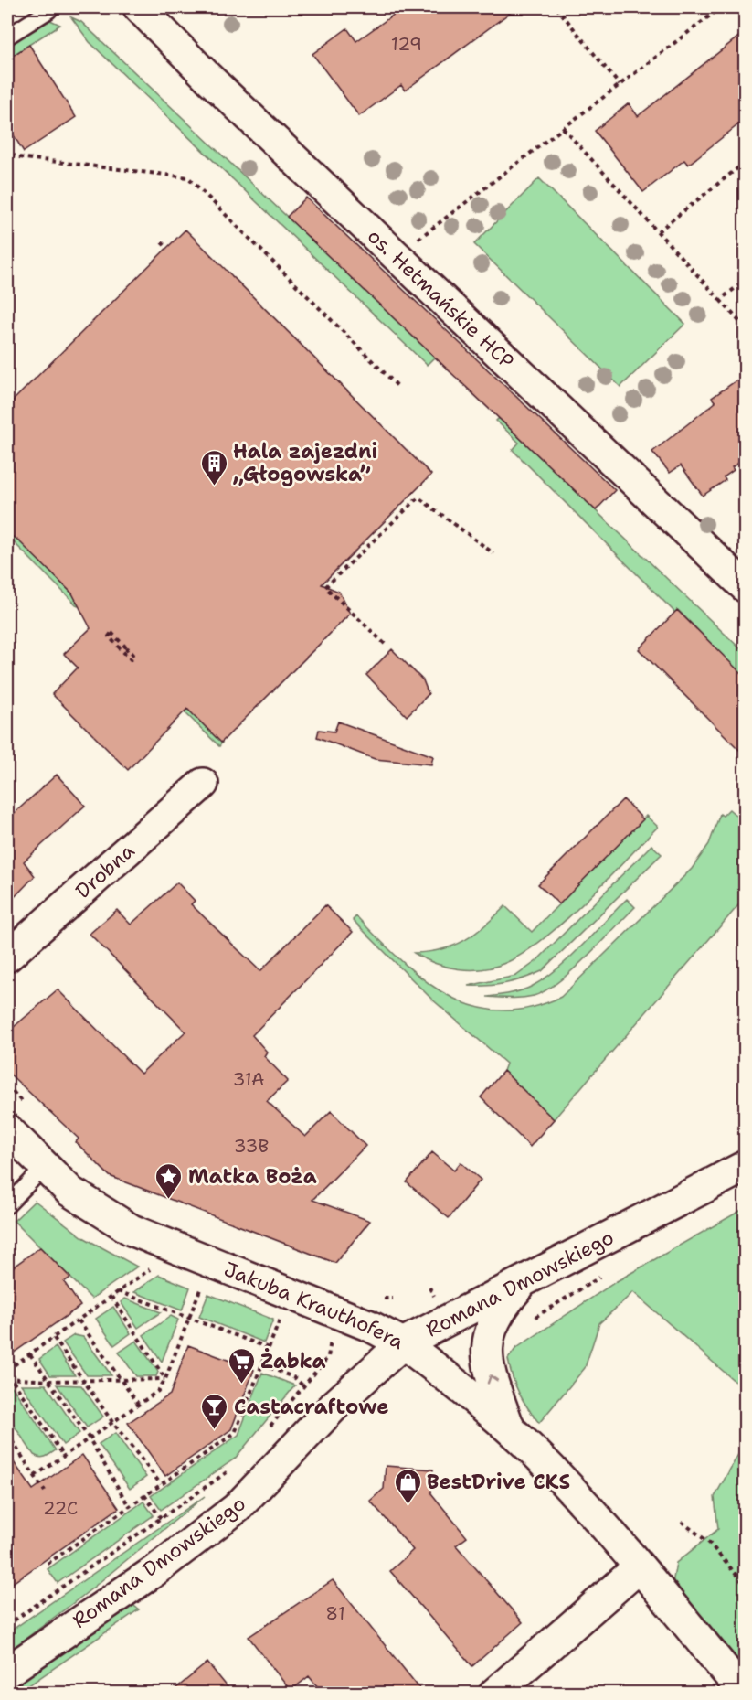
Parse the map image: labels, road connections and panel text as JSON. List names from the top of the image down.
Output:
{
  "streets": {
    "street": [
      "os. Hetmańskie HCP",
      "Drobna",
      "Romana Dmowskiego",
      "Jakuba Krauthofera"
    ]
  },
  "crossings": [
    ["Romana Dmowskiego", "Jakuba Krauthofera"]
  ],
  "places": {
    "building": ["Hala zajezdni „Głogowska”"],
    "place": ["Matka Boża"],
    "supermarket": ["Żabka"],
    "bar": ["Castacraftowe"],
    "shop": ["BestDrive CKS"]
  },
  "house_numbers": [
    "129",
    "31A",
    "33B",
    "22C",
    "81"
  ]
}
